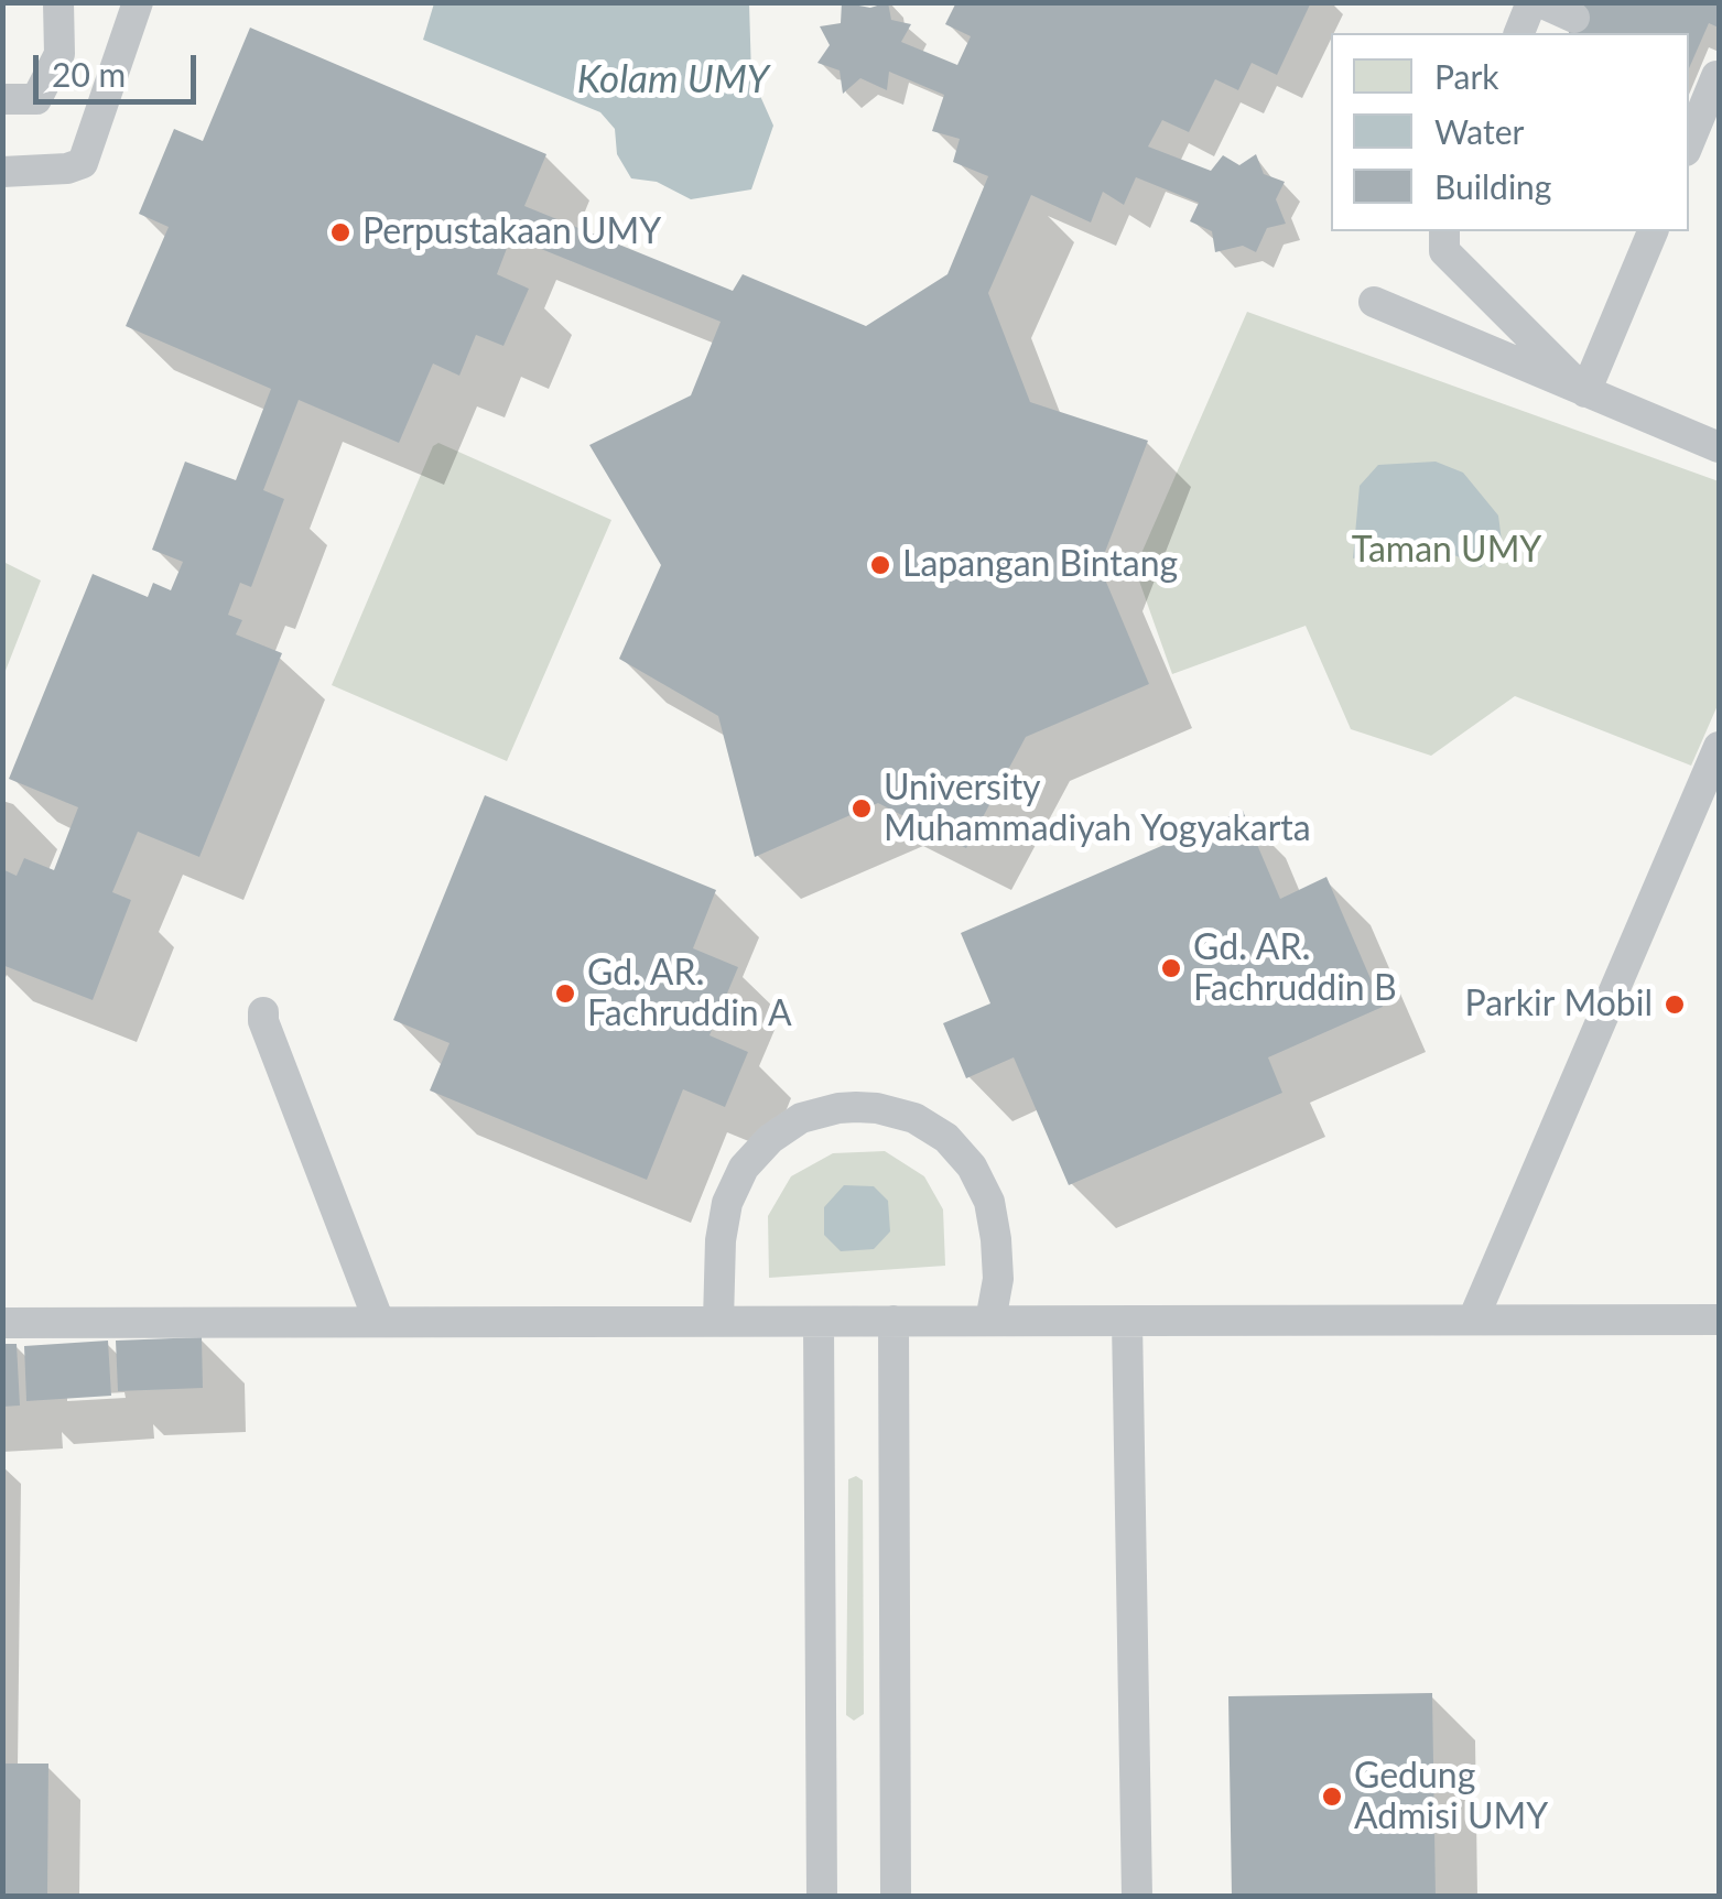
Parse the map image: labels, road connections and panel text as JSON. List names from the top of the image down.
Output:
{
  "water": ["Kolam UMY"],
  "parks": ["Taman UMY"],
  "places": [
    "Perpustakaan UMY",
    "Lapangan Bintang",
    "University Muhammadiyah Yogyakarta",
    "Gd. AR. Fachruddin B",
    "Gd. AR. Fachruddin A",
    "Parkir Mobil",
    "Gedung Admisi UMY"
  ],
  "legend": ["Park", "Water", "Building"],
  "scale_bar": "20 m"
}
